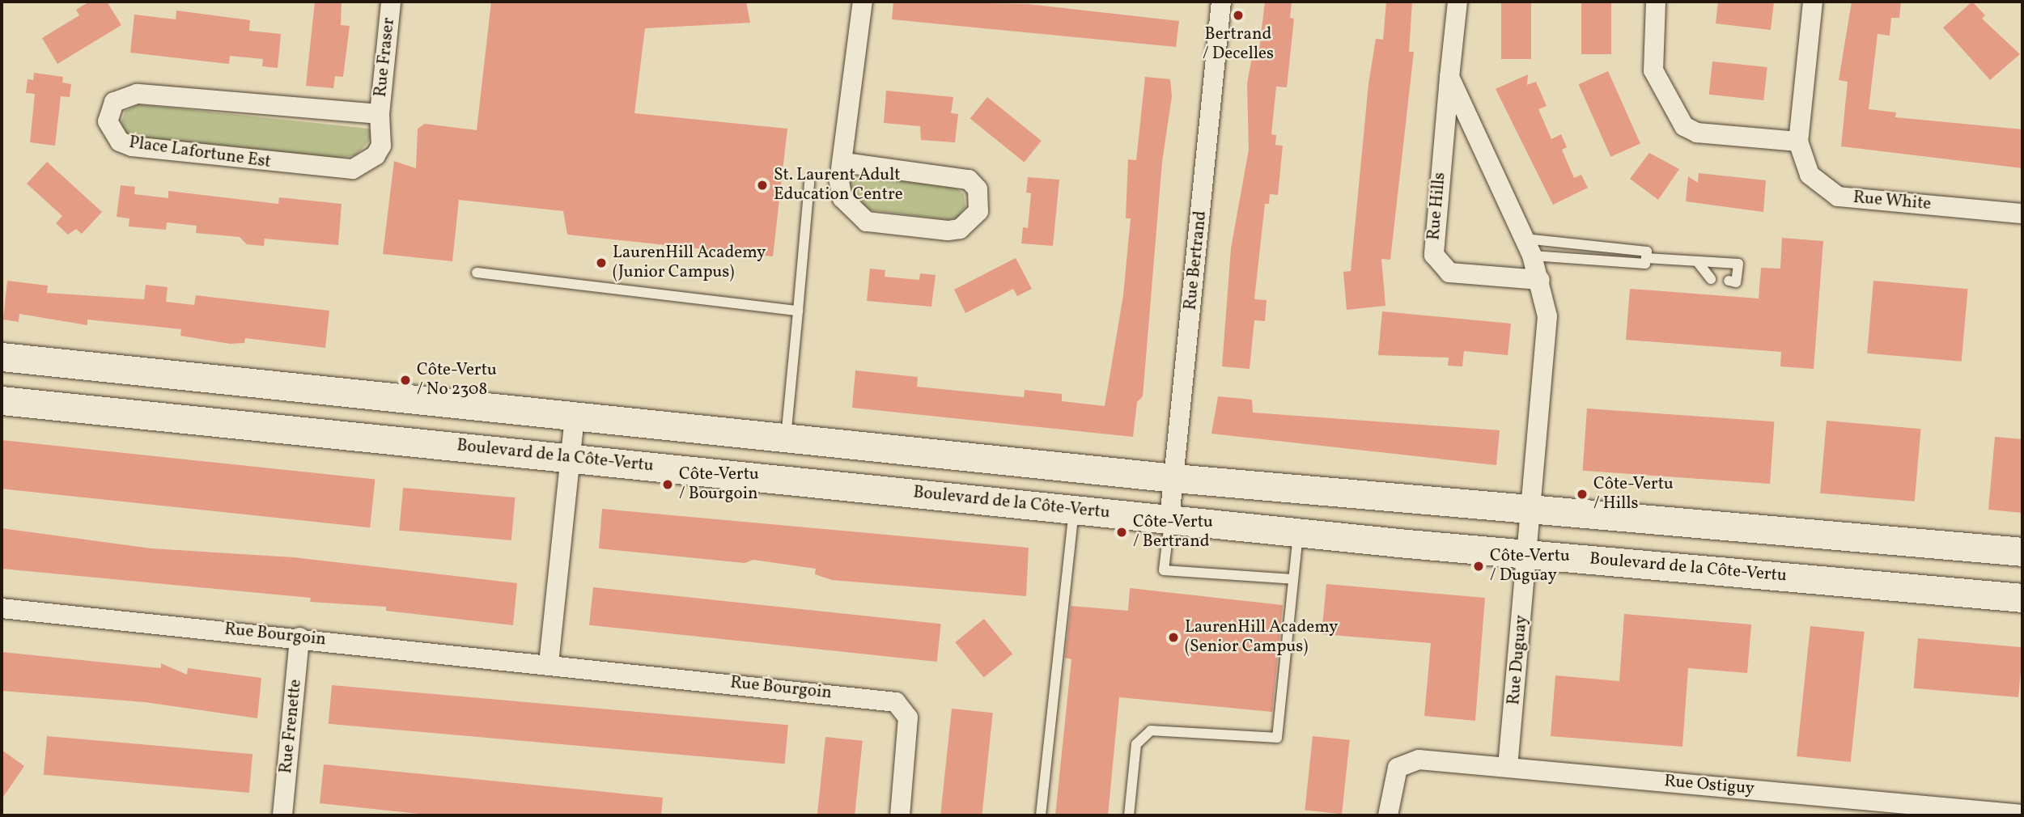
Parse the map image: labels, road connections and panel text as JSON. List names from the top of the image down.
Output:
{
  "streets": {
    "main road": ["Boulevard de la Côte-Vertu"],
    "street": [
      "Rue Fraser",
      "Place Lafortune Est",
      "Rue White",
      "Rue Hills",
      "Rue Bertrand",
      "Rue Bourgoin",
      "Rue Duguay",
      "Rue Frenette",
      "Rue Ostiguy"
    ]
  },
  "crossings": [
    ["Rue Fraser", "Place Lafortune Est"],
    ["Rue Bertrand", "Boulevard de la Côte-Vertu"],
    ["Boulevard de la Côte-Vertu", "Rue Duguay"],
    ["Rue Bourgoin", "Rue Frenette"],
    ["Rue Duguay", "Rue Ostiguy"]
  ],
  "places": [
    "Bertrand / Decelles",
    "St. Laurent Adult Education Centre",
    "LaurenHill Academy (Junior Campus)",
    "Côte-Vertu / No 2308",
    "Côte-Vertu / Bourgoin",
    "Côte-Vertu / Hills",
    "Côte-Vertu / Bertrand",
    "Côte-Vertu / Duguay",
    "LaurenHill Academy (Senior Campus)"
  ]
}
